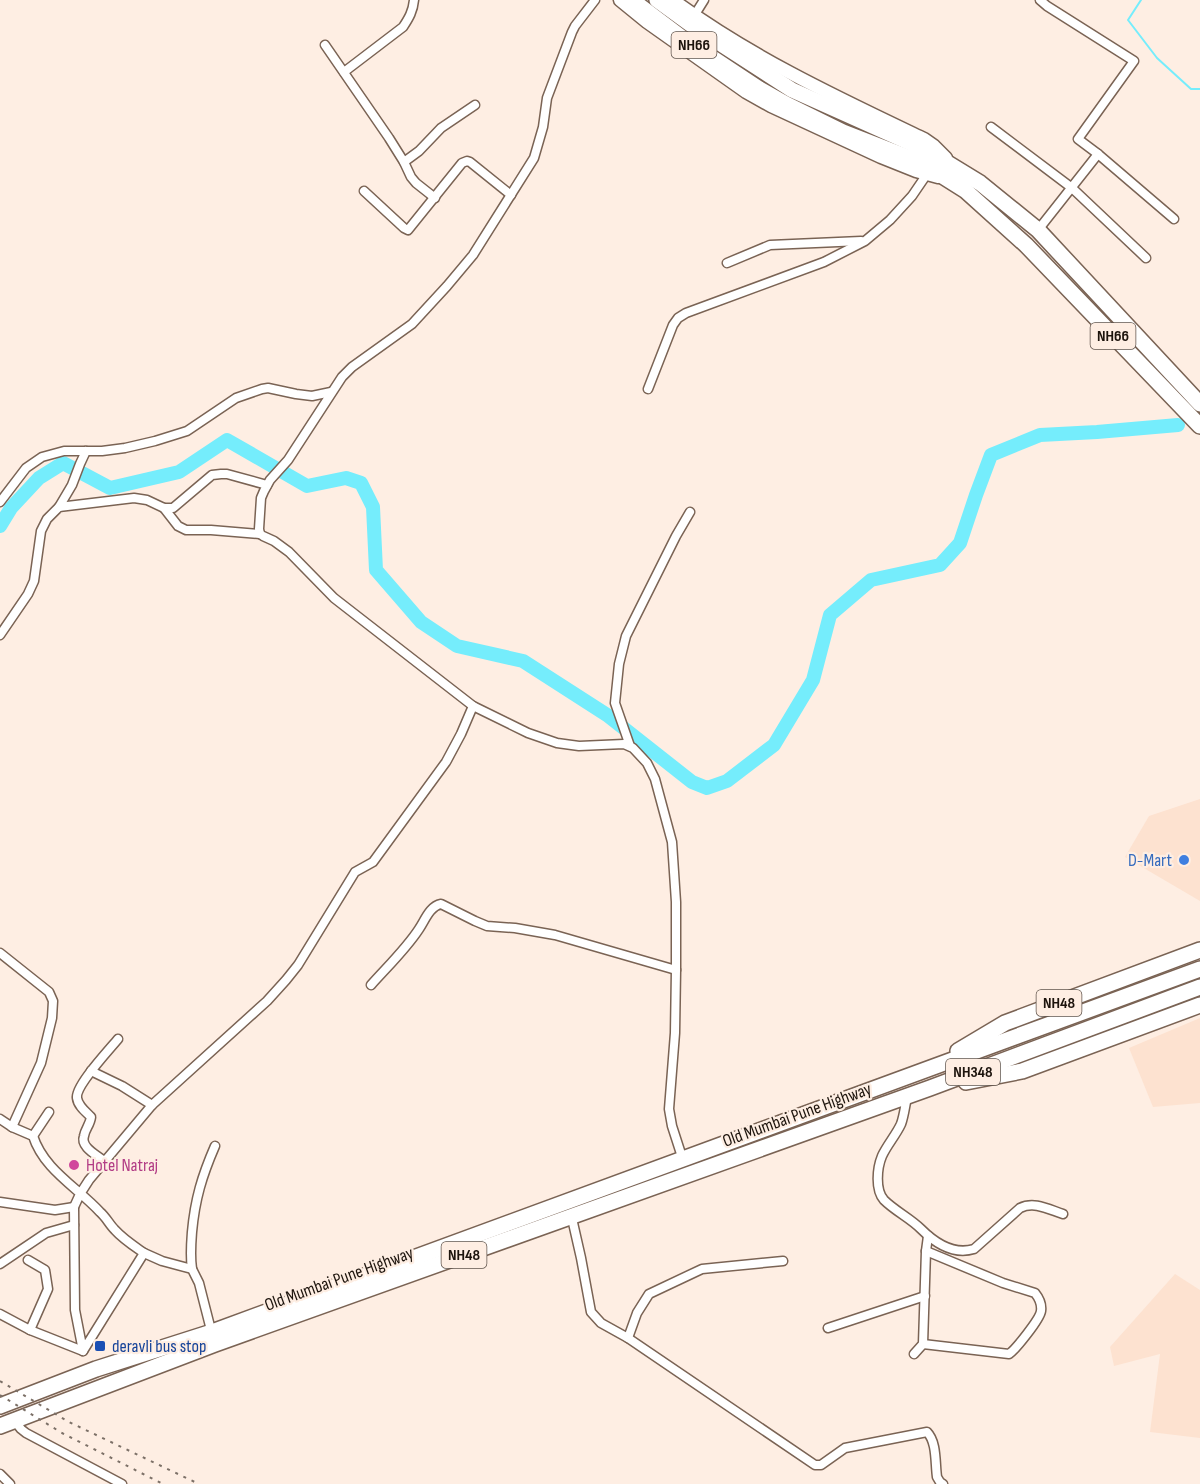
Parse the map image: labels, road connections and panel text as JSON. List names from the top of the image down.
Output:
{
  "streets": {
    "highway": [
      "NH66",
      "NH48",
      "NH348",
      "Old Mumbai Pune Highway"
    ]
  },
  "crossings": [
    ["NH48", "NH348"],
    ["NH48", "Old Mumbai Pune Highway"],
    ["NH348", "Old Mumbai Pune Highway"]
  ],
  "places": {
    "other": ["D-Mart", "Hotel Natraj"],
    "transit": ["deravli bus stop"]
  }
}
